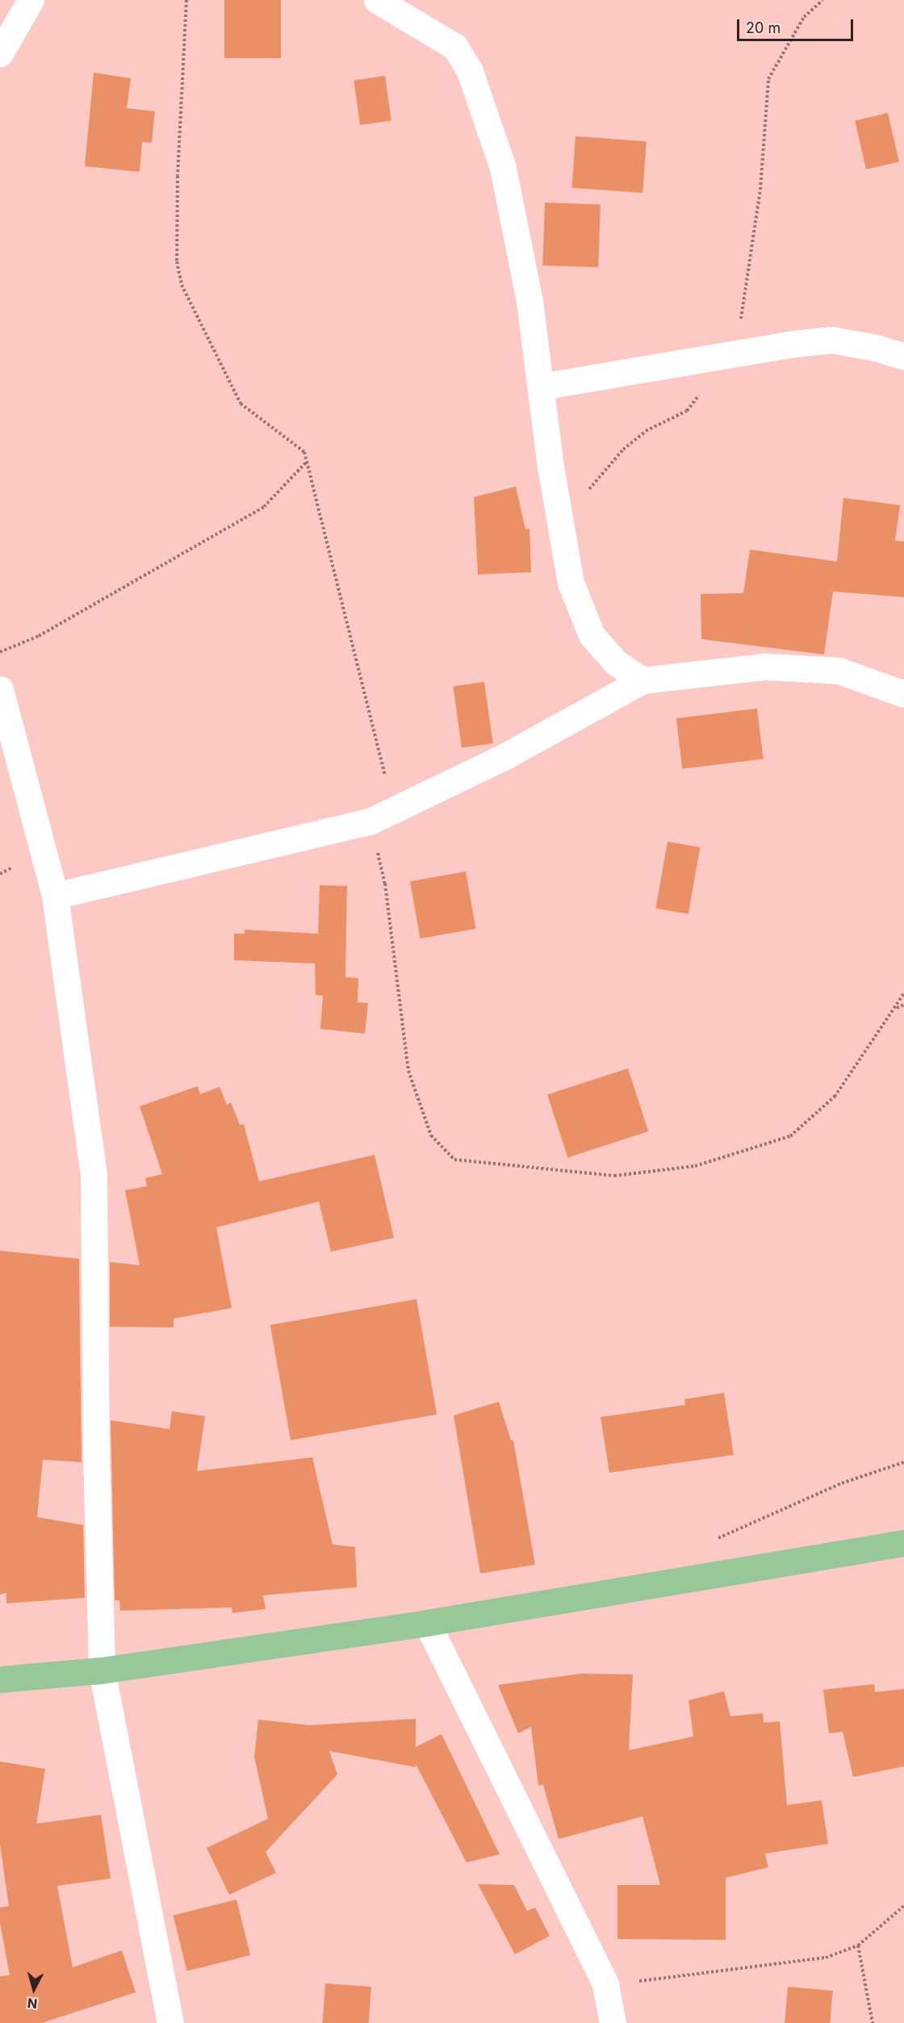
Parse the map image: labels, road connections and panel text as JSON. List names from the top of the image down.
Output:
{
  "scale_bar": "20 m",
  "north": "bottom"
}
